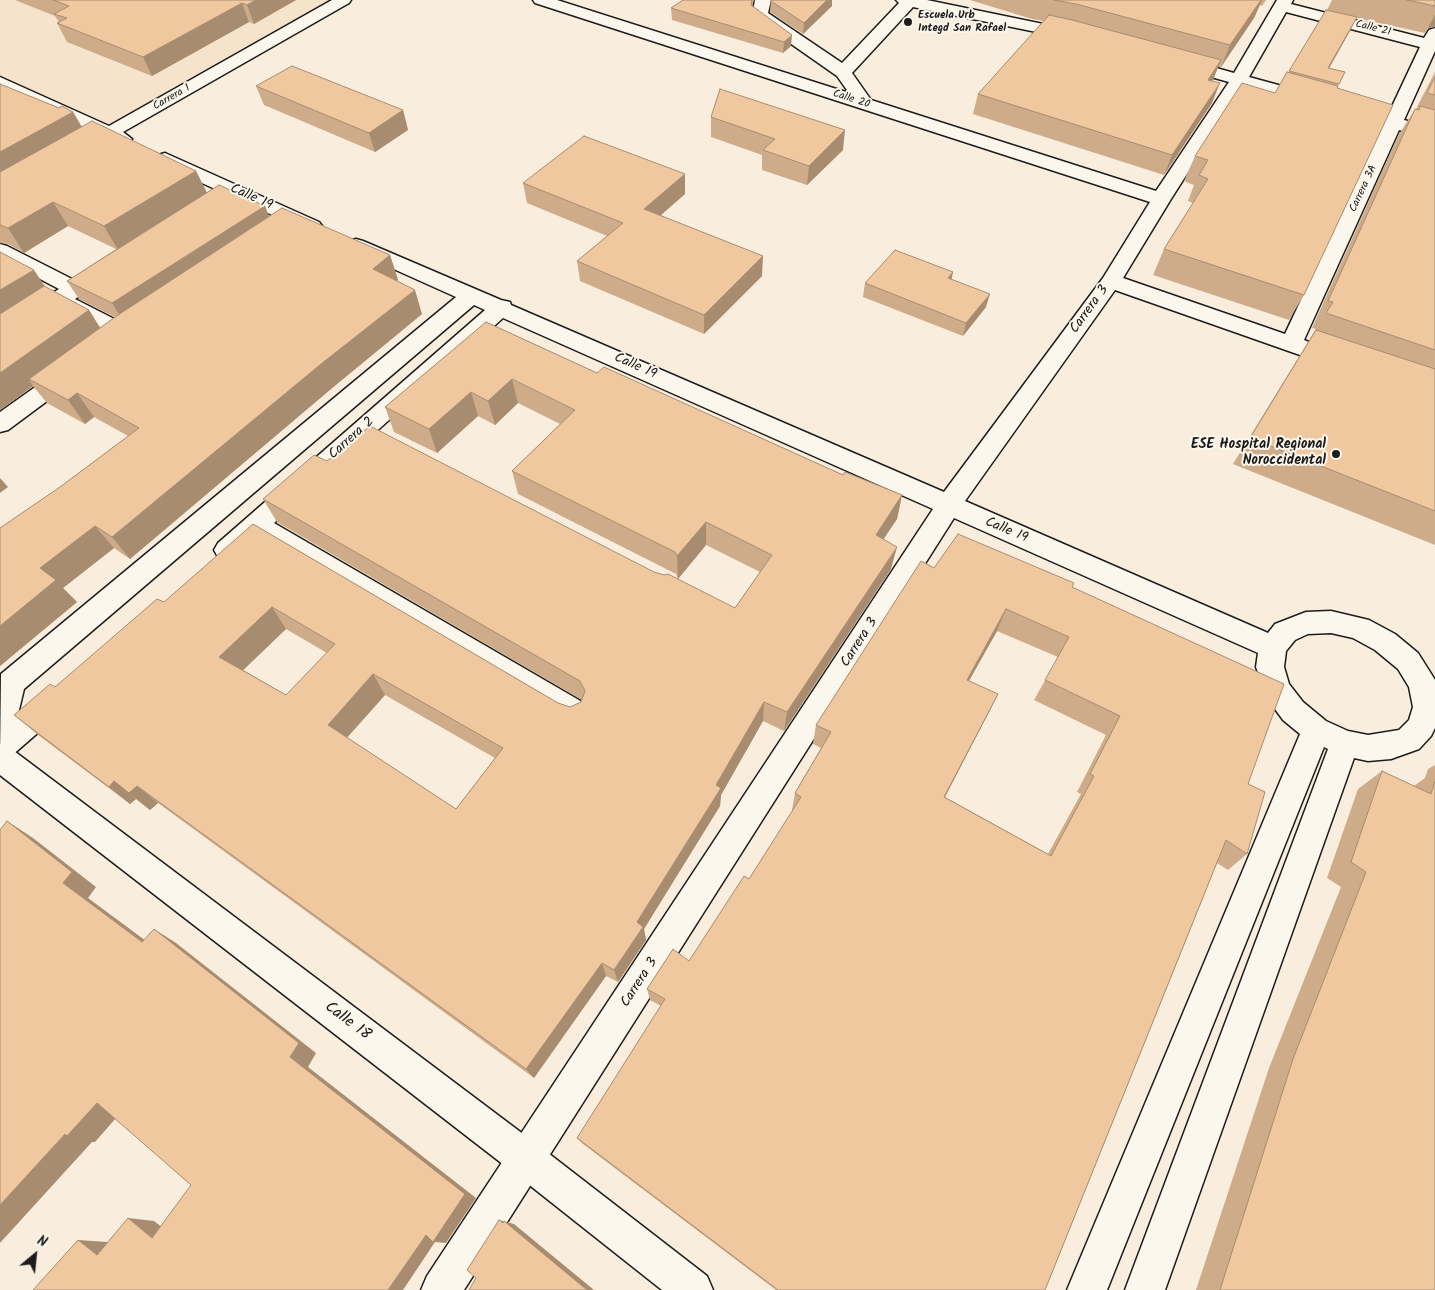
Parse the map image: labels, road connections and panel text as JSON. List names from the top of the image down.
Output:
{
  "streets": {
    "street": [
      "Calle 21",
      "Carrera 1",
      "Calle 20",
      "Carrera 3A",
      "Calle 19",
      "Carrera 3",
      "Carrera 2",
      "Calle 18"
    ]
  },
  "crossings": [
    ["Calle 21", "Carrera 3A"],
    ["Calle 21", "Carrera 3"],
    ["Carrera 1", "Calle 19"],
    ["Calle 20", "Carrera 3"],
    ["Calle 19", "Carrera 3"],
    ["Calle 19", "Carrera 2"],
    ["Carrera 3", "Calle 18"]
  ],
  "places": ["Escuela Urb Integd San Rafael", "ESE Hospital Regional Noroccidental"],
  "north": "top right"
}
